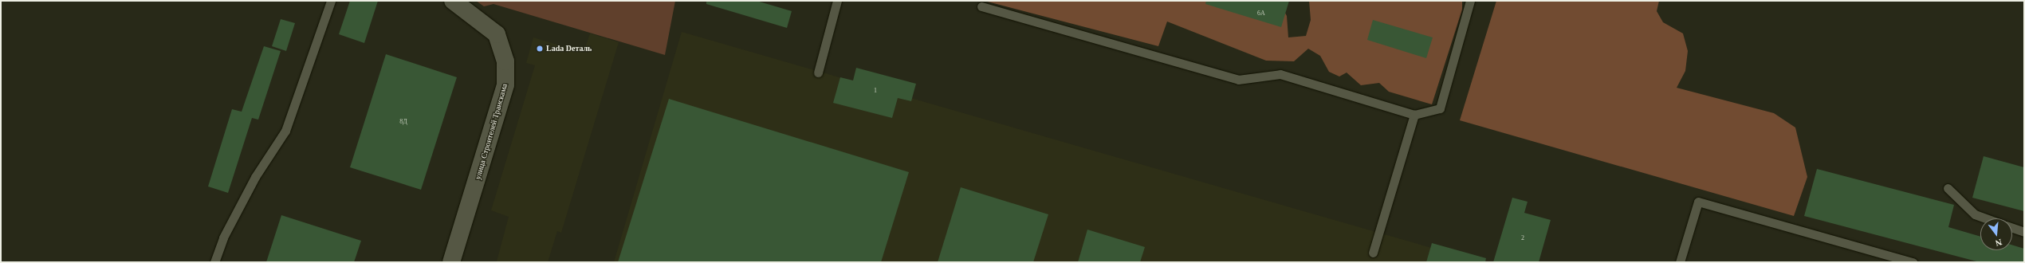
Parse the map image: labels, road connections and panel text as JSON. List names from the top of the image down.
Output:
{
  "streets": {
    "street": ["улица Строителей Транскама"]
  },
  "places": ["Lada Dеталь"],
  "house_numbers": [
    "6А",
    "1",
    "8Д",
    "2"
  ],
  "north": "bottom"
}
